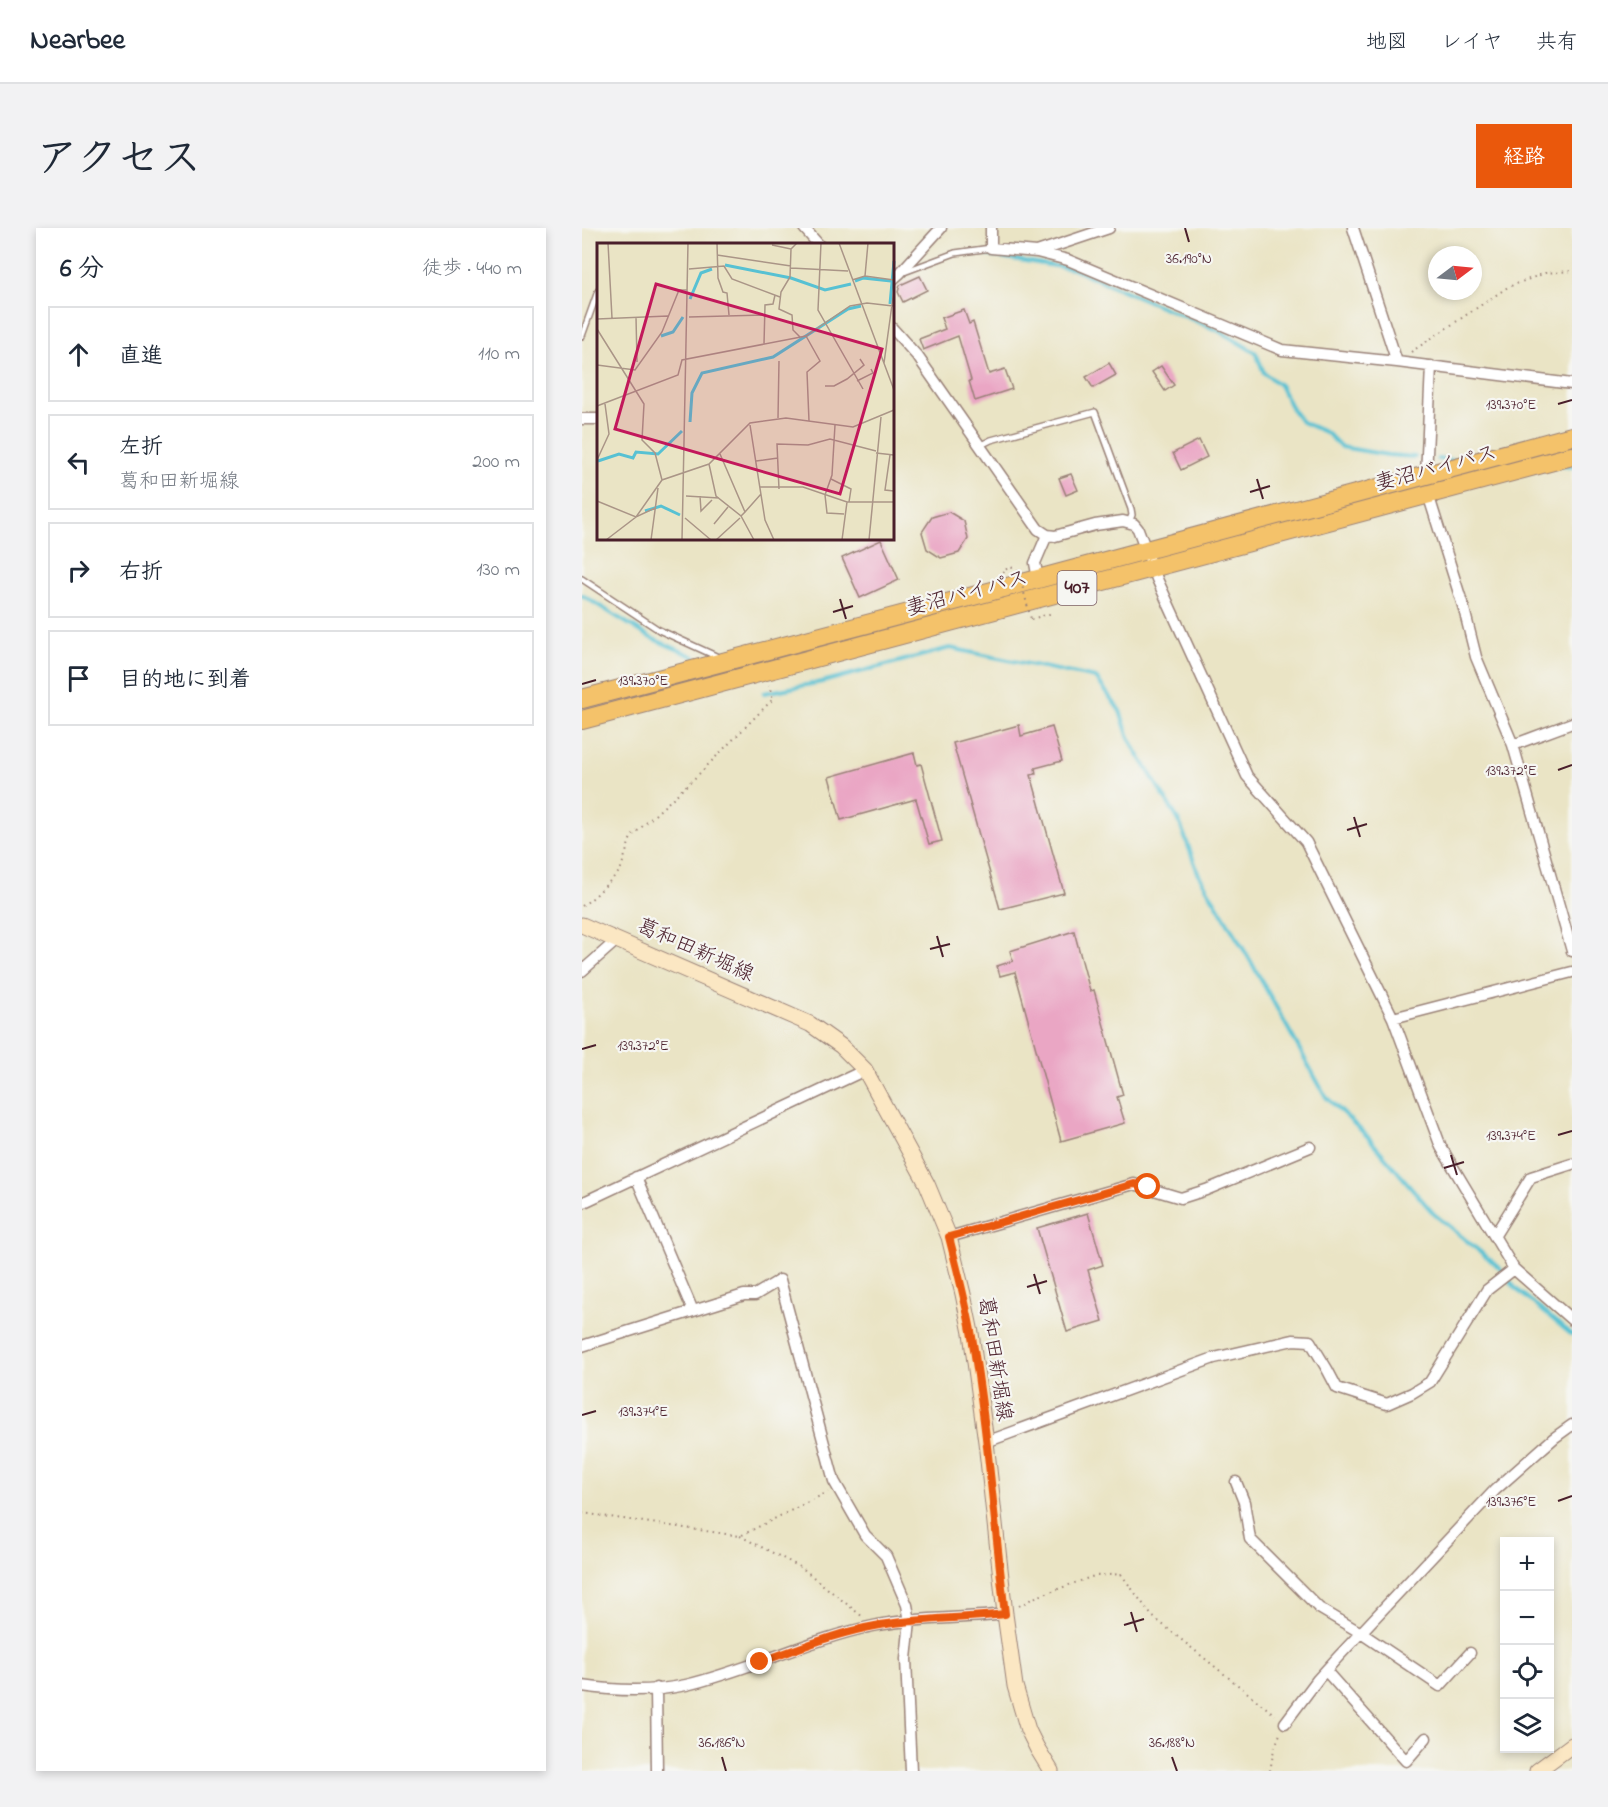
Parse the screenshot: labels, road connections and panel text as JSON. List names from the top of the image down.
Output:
{
  "streets": {
    "highway": ["妻沼バイパス", "407"],
    "main road": ["葛和田新堀線"]
  },
  "north": "right",
  "page": {
    "header": "Nearbee",
    "nav": ["地図", "レイヤ", "共有"],
    "title": "アクセス",
    "buttons": "経路",
    "heading": ["6 分", "徒歩 · 440 m"],
    "list": [
      ["直進", "110 m"],
      ["左折", "葛和田新堀線", "200 m"],
      ["右折", "130 m"],
      "目的地に到着"
    ],
    "map_buttons": ["+", "−"]
  },
  "coordinates": [
    "36.190°N",
    "139.370°E",
    "139.372°E",
    "139.374°E",
    "139.376°E",
    "36.186°N",
    "36.188°N"
  ]
}
